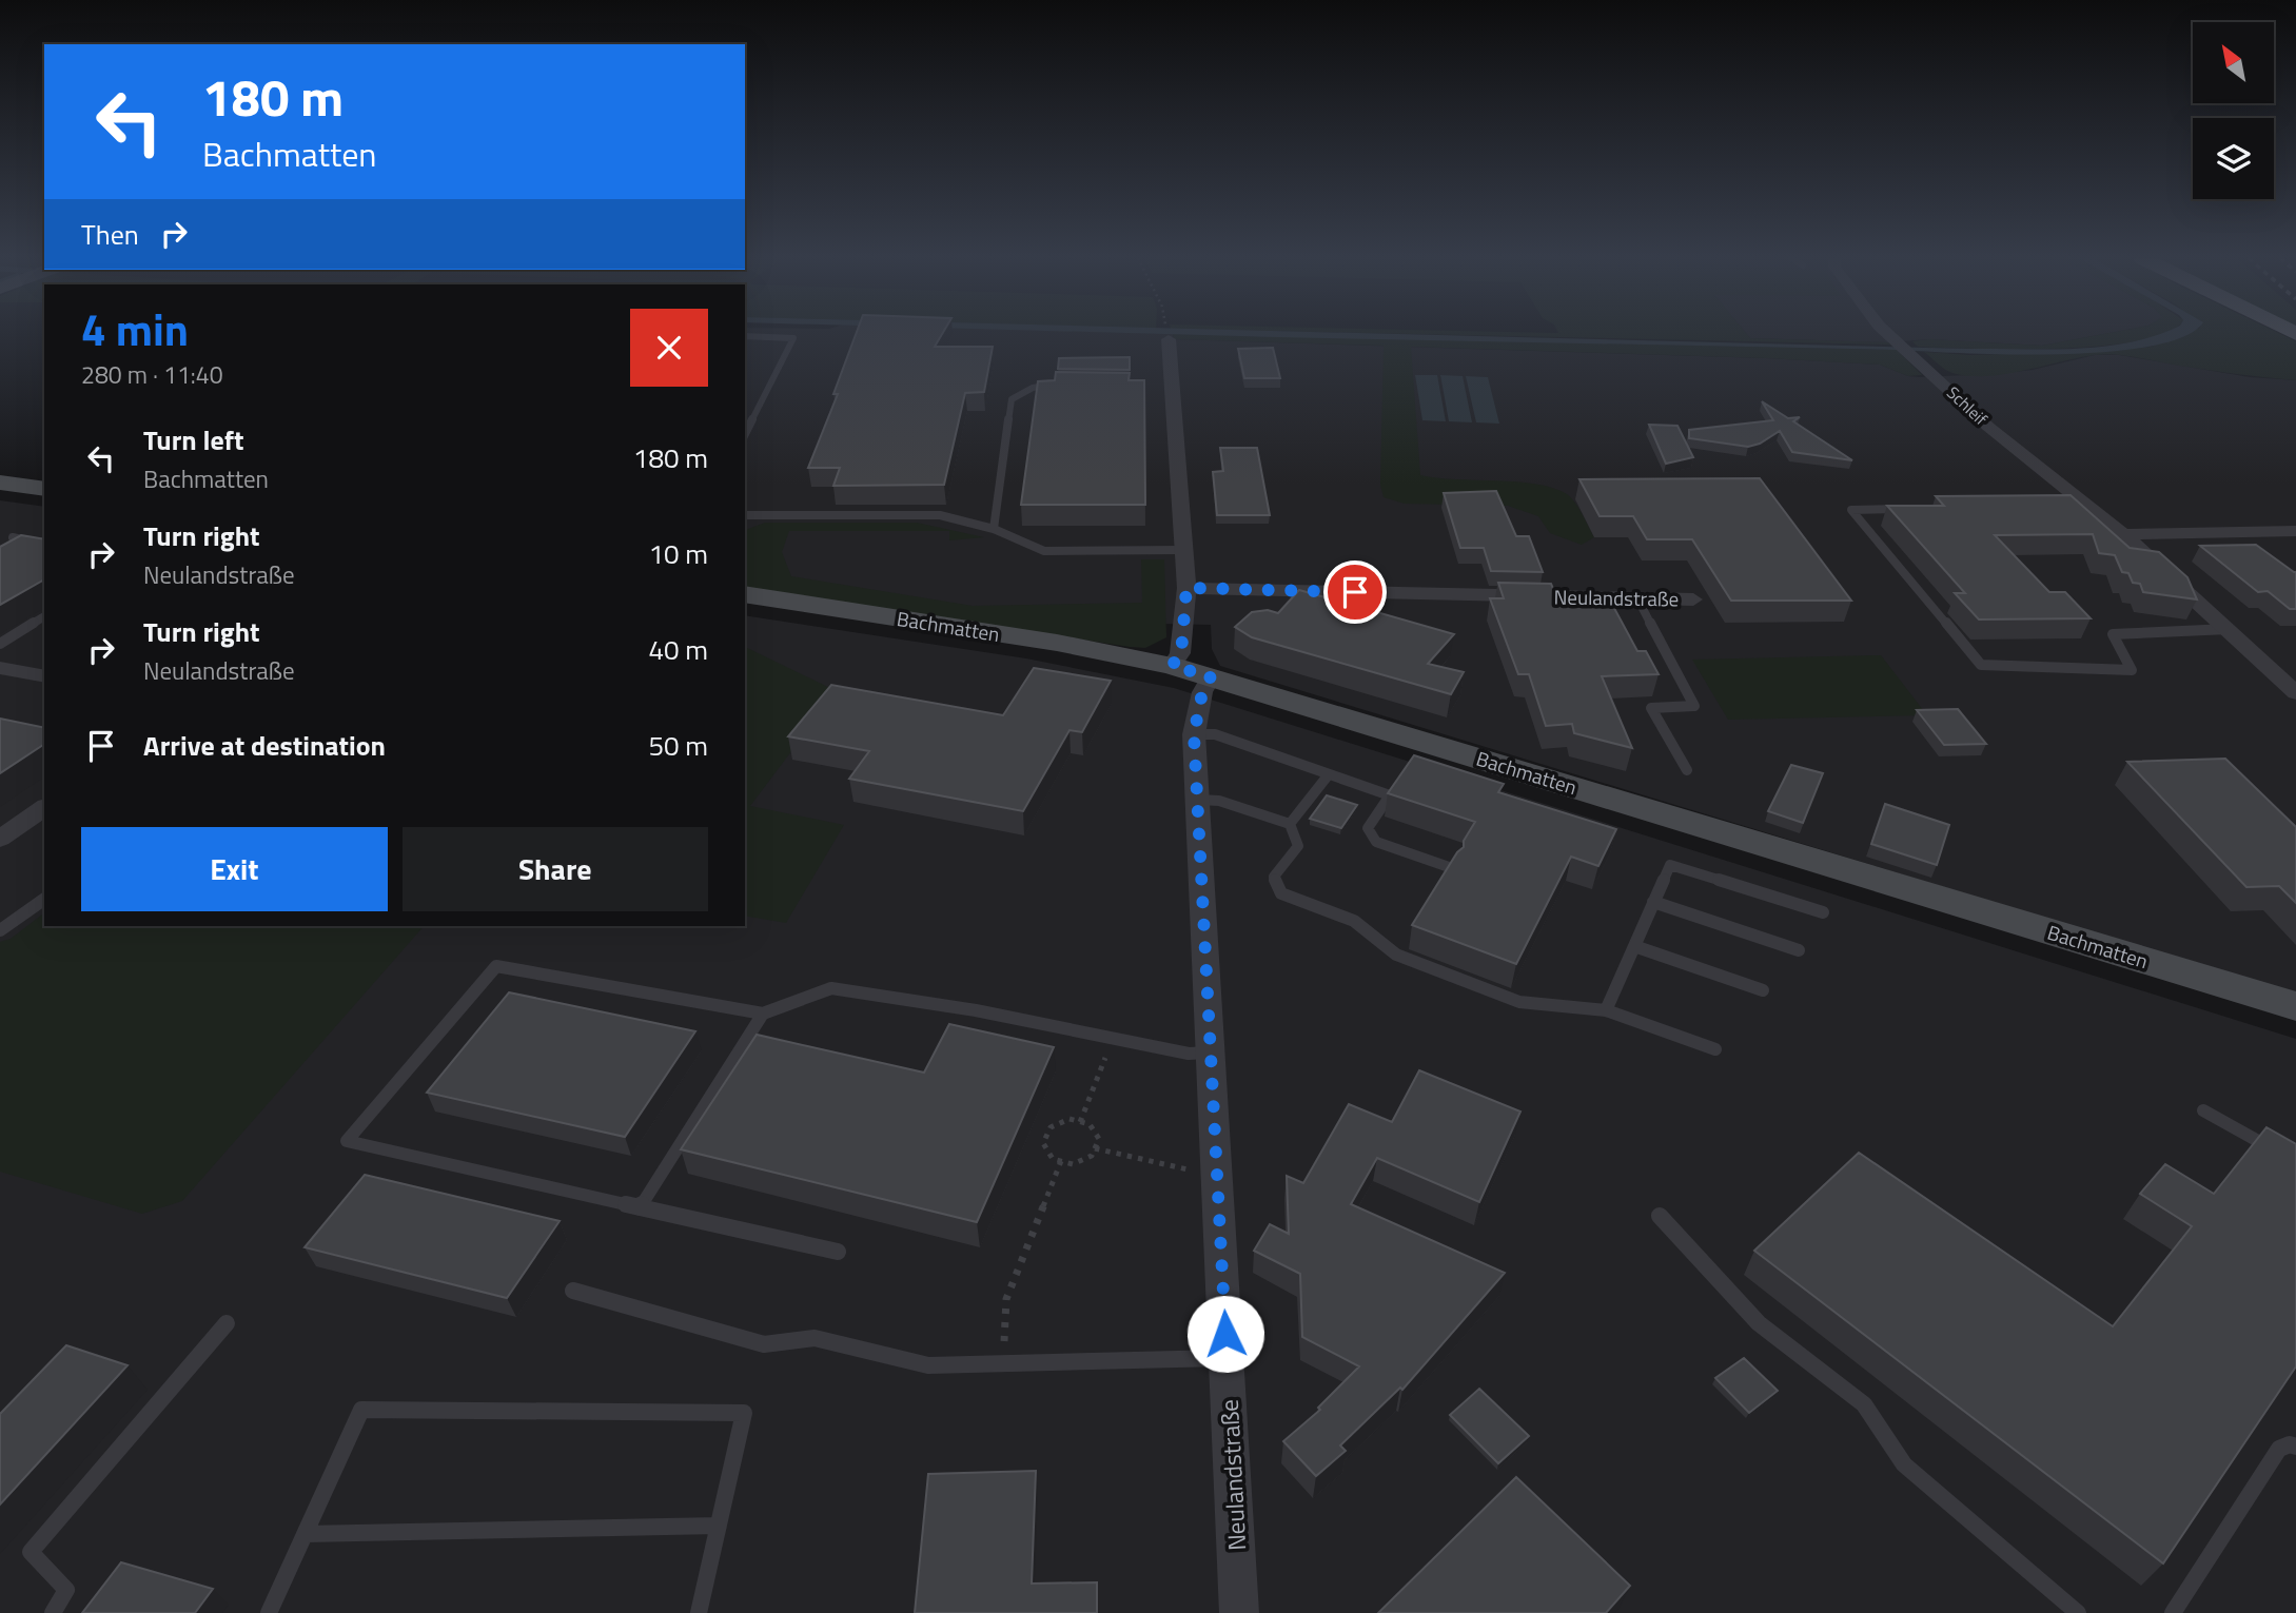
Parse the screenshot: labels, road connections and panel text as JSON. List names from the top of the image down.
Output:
{
  "streets": {
    "street": ["Schleif", "Neulandstraße", "Bachmatten"]
  },
  "crossings": [
    ["Neulandstraße", "Bachmatten"]
  ],
  "north": "top left",
  "page": {
    "turn": ["180 m", "Bachmatten"],
    "then": "Then",
    "heading": ["4 min", "280 m · 11:40"],
    "list": [
      {
        "name": "Turn left",
        "note": "Bachmatten",
        "value": "180 m"
      },
      {
        "name": "Turn right",
        "note": "Neulandstraße",
        "value": "10 m"
      },
      {
        "name": "Turn right",
        "note": "Neulandstraße",
        "value": "40 m"
      },
      {
        "name": "Arrive at destination",
        "value": "50 m"
      }
    ],
    "buttons": ["Exit", "Share"]
  }
}
